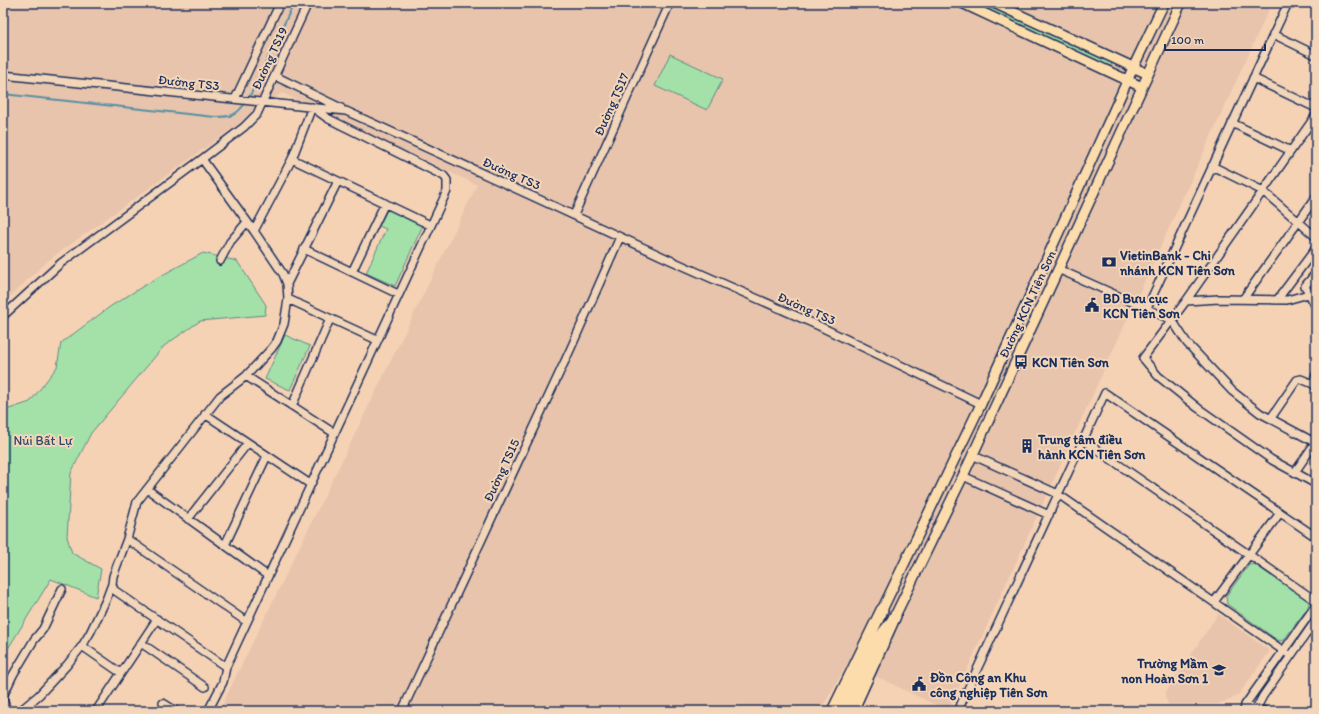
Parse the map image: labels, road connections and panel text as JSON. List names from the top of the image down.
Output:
{
  "streets": {
    "main road": ["Đường KCN Tiên Sơn"],
    "street": [
      "Đường TS19",
      "Đường TS3",
      "Đường TS17",
      "Đường TS15"
    ]
  },
  "crossings": [
    ["Đường TS19", "Đường TS3"],
    ["Đường TS3", "Đường TS17"],
    ["Đường TS3", "Đường KCN Tiên Sơn"],
    ["Đường TS3", "Đường TS15"]
  ],
  "parks": ["Núi Bất Lự"],
  "places": {
    "bank": ["VietinBank - Chi nhánh KCN Tiên Sơn"],
    "public building": ["BD Bưu cục KCN Tiên Sơn", "Đồn Công an Khu công nghiệp Tiên Sơn"],
    "bus stop": ["KCN Tiên Sơn"],
    "building": ["Trung tâm điều hành KCN Tiên Sơn"],
    "school or university": ["Trường Mầm non Hoàn Sơn 1"]
  },
  "scale_bar": "100 m"
}
